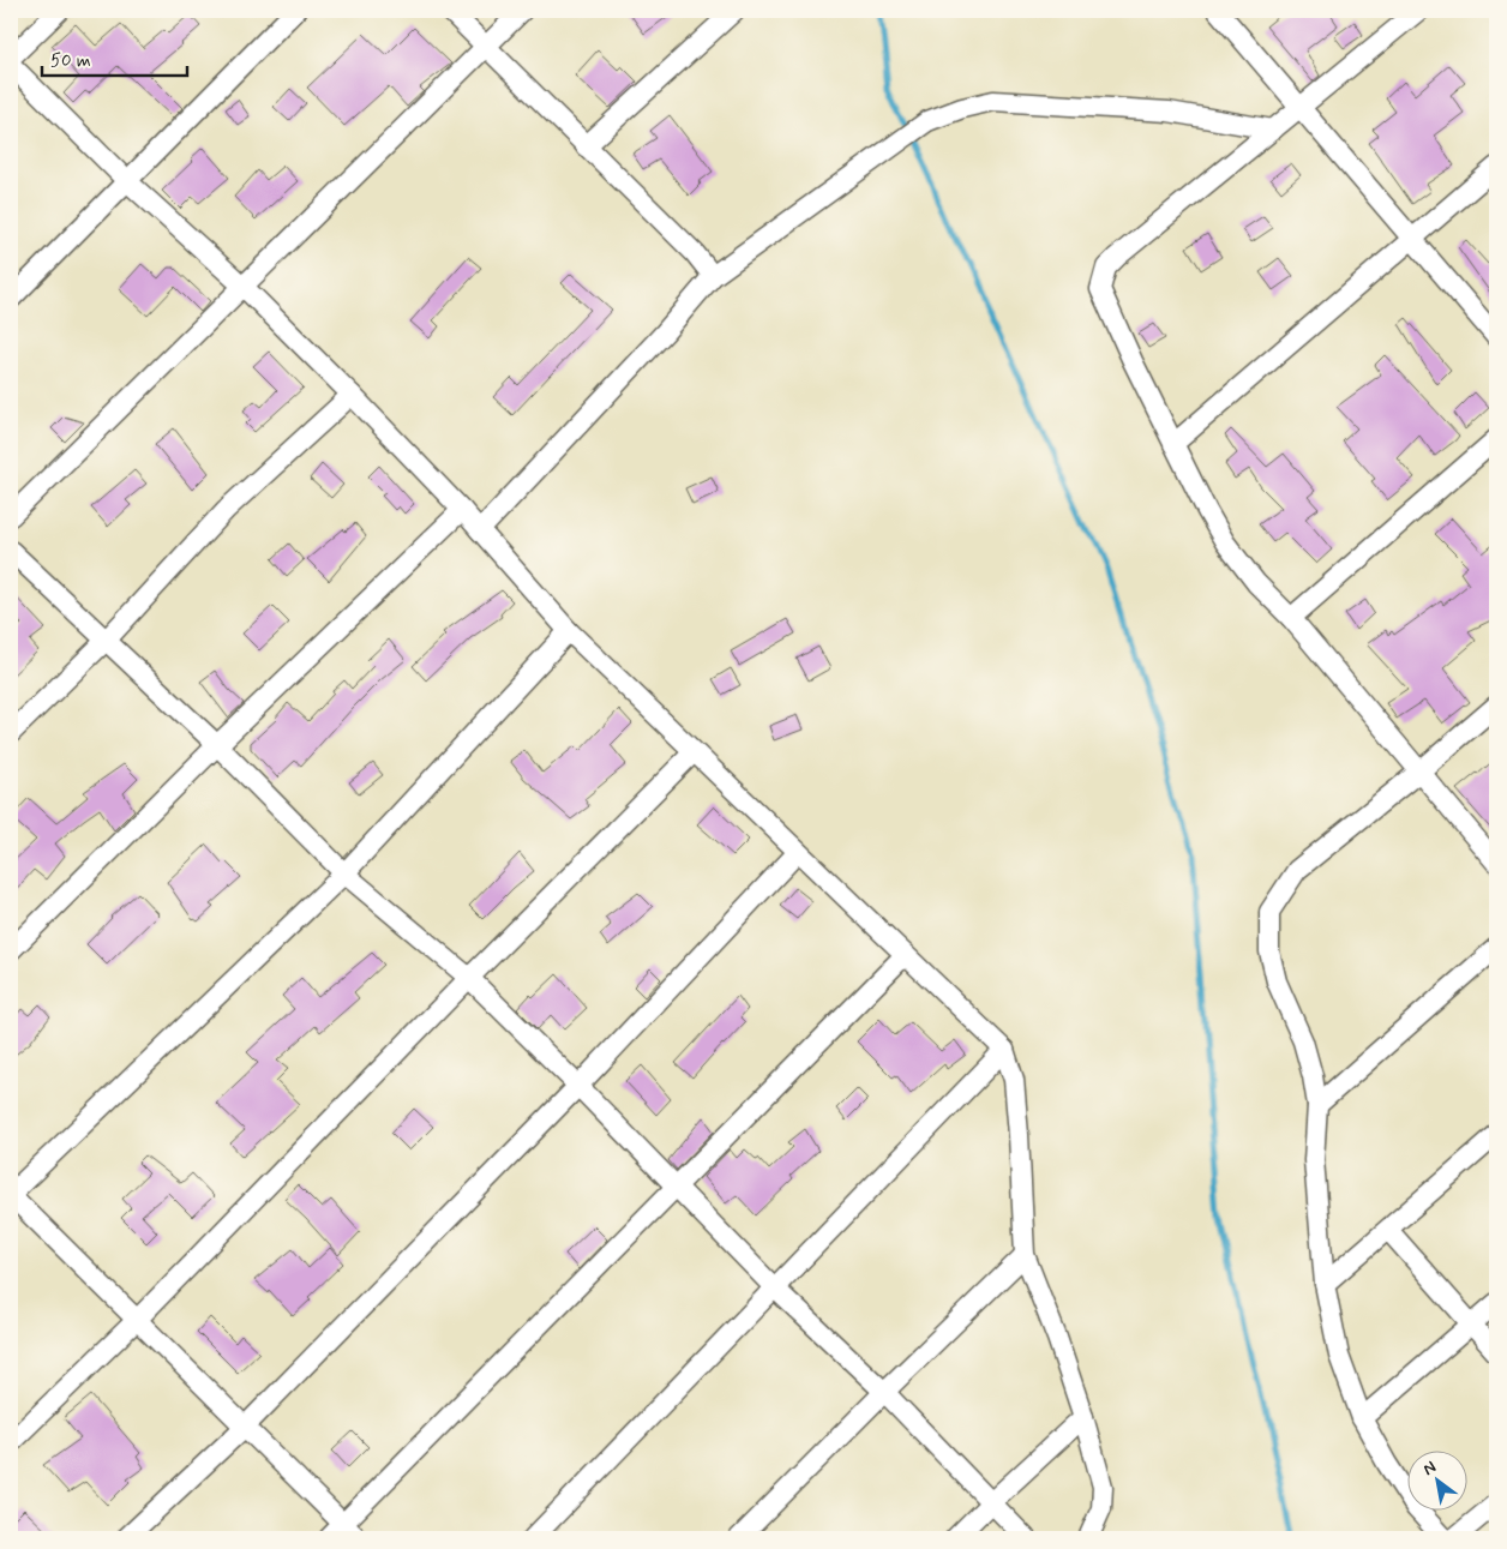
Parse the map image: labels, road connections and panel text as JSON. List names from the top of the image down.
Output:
{
  "scale_bar": "50 m",
  "north": "top left"
}
